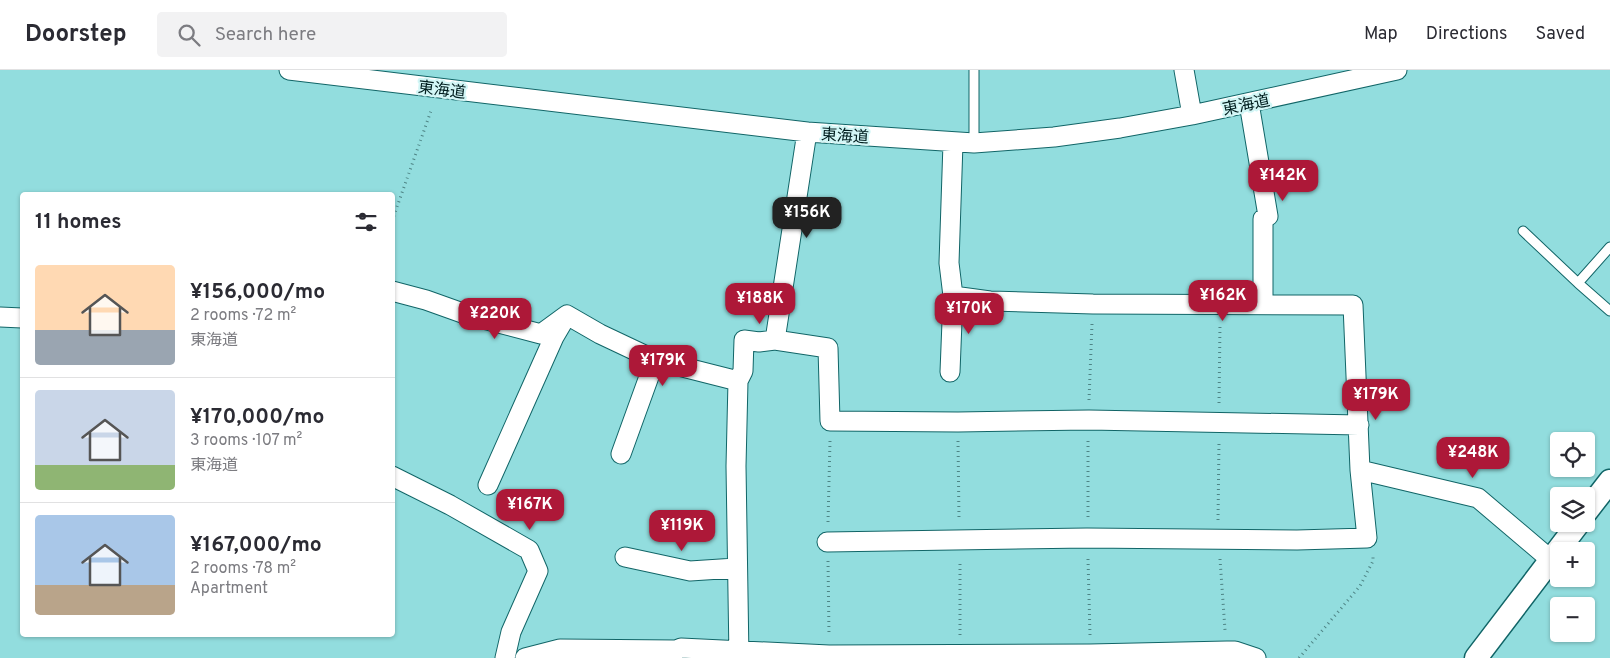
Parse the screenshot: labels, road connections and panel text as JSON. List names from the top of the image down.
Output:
{
  "streets": {
    "street": ["東海道"]
  },
  "page": {
    "header": "Doorstep",
    "search": "Search here",
    "nav": ["Map", "Directions", "Saved"],
    "price": [
      "¥142K",
      "¥156K",
      "¥162K",
      "¥188K",
      "¥170K",
      "¥220K",
      "¥179K",
      "¥179K",
      "¥248K",
      "¥167K",
      "¥119K"
    ],
    "heading": "11 homes",
    "list": [
      {
        "name": "¥156,000/mo",
        "note": "2 rooms · 72 m² · 東海道"
      },
      {
        "name": "¥170,000/mo",
        "note": "3 rooms · 107 m² · 東海道"
      },
      {
        "name": "¥167,000/mo",
        "note": "2 rooms · 78 m² · Apartment"
      }
    ],
    "map_buttons": ["+", "−"]
  }
}
